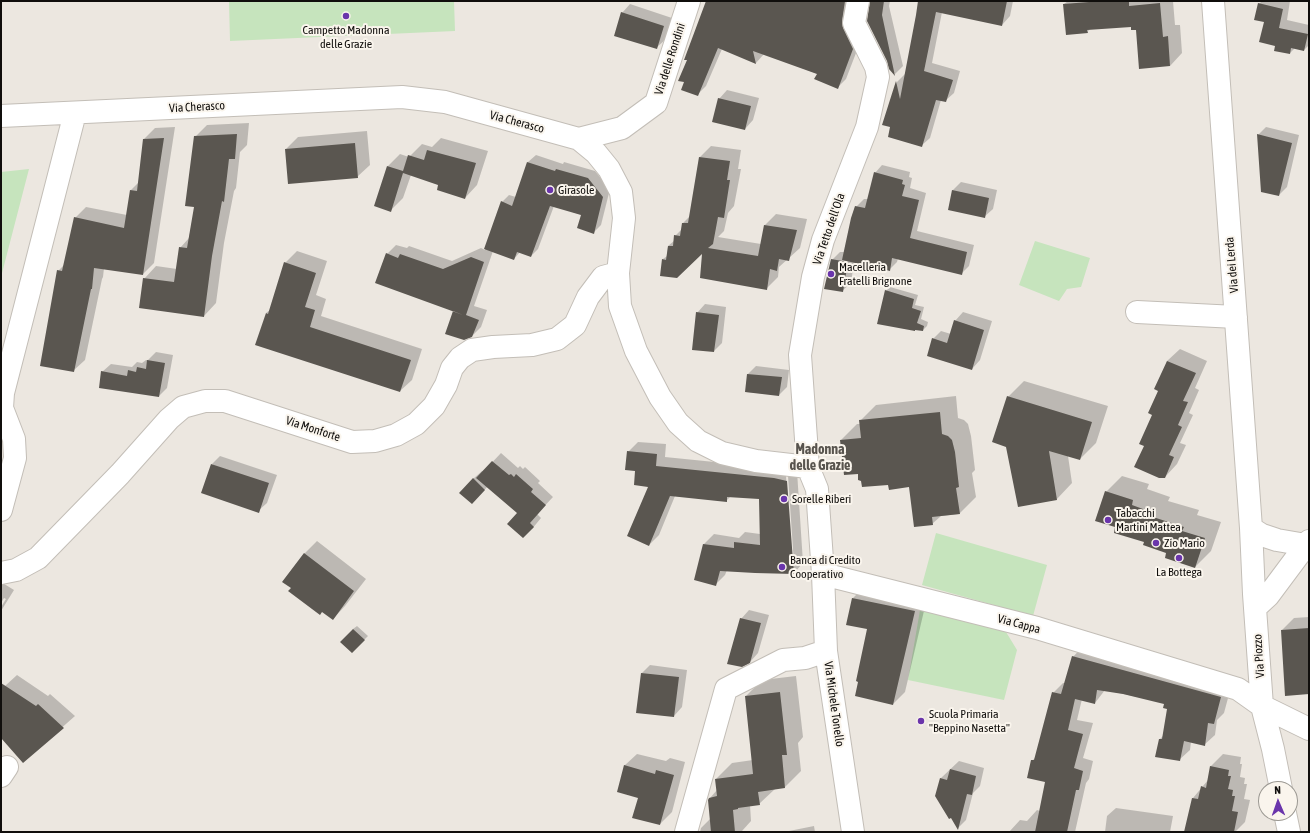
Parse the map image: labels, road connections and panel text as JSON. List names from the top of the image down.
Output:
{
  "streets": {
    "street": [
      "Via delle Rondini",
      "Via Cherasco",
      "Via Tetto dell'Ola",
      "Via dei Lerda",
      "Via Monforte",
      "Via Cappa",
      "Via Piozzo",
      "Via Michele Tonello"
    ]
  },
  "crossings": [
    ["Via delle Rondini", "Via Cherasco"],
    ["Via Cherasco", "Via Tetto dell'Ola"],
    ["Via Cherasco", "Via Monforte"],
    ["Via dei Lerda", "Via Piozzo"],
    ["Via Cappa", "Via Piozzo"],
    ["Via Cappa", "Via Michele Tonello"]
  ],
  "districts": ["Madonna delle Grazie"],
  "places": [
    "Campetto Madonna delle Grazie",
    "Girasole",
    "Macelleria Fratelli Brignone",
    "Sorelle Riberi",
    "Tabacchi Martini Mattea",
    "Zio Mario",
    "La Bottega",
    "Banca di Credito Cooperativo",
    "Scuola Primaria \"Beppino Nasetta\""
  ],
  "north": "top"
}
